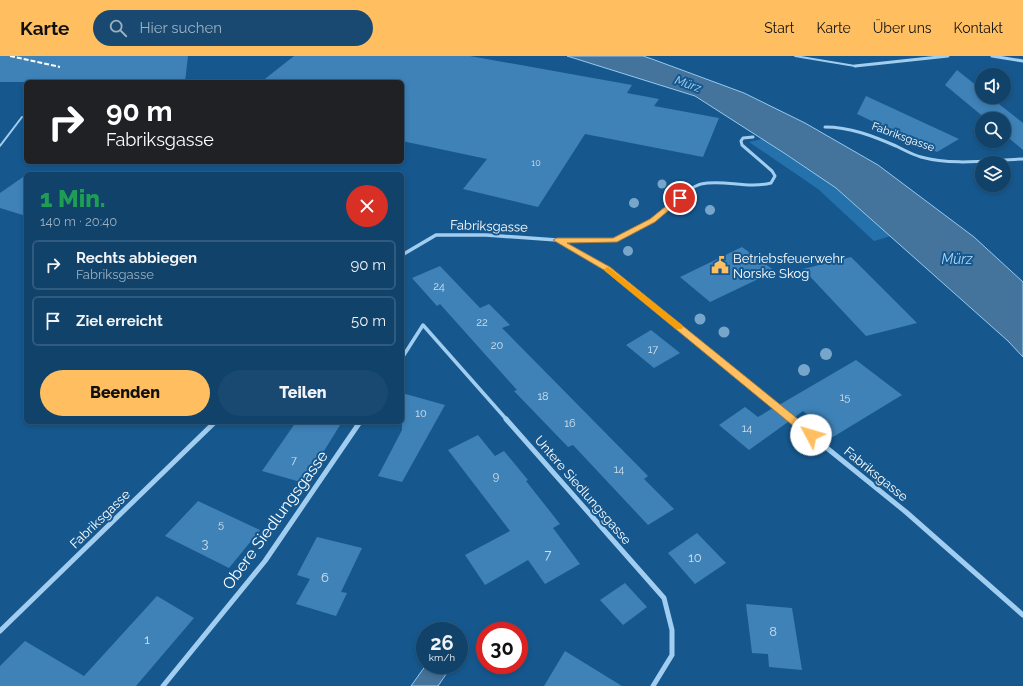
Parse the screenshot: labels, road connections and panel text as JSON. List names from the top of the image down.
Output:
{
  "streets": {
    "street": ["Fabriksgasse", "Untere Siedlungsgasse", "Obere Siedlungsgasse"]
  },
  "water": ["Mürz"],
  "places": {
    "public building": ["Betriebsfeuerwehr Norske Skog"]
  },
  "house_numbers": [
    "10",
    "24",
    "22",
    "20",
    "17",
    "18",
    "15",
    "10",
    "16",
    "14",
    "7",
    "14",
    "9",
    "5",
    "3",
    "7",
    "10",
    "6",
    "8",
    "1"
  ],
  "page": {
    "header": "Karte",
    "search": "Hier suchen",
    "nav": [
      "Start",
      "Karte",
      "Über uns",
      "Kontakt"
    ],
    "turn": ["90 m", "Fabriksgasse"],
    "heading": ["1 Min.", "140 m · 20:40"],
    "list": [
      {
        "name": "Rechts abbiegen",
        "note": "Fabriksgasse",
        "value": "90 m"
      },
      {
        "name": "Ziel erreicht",
        "value": "50 m"
      }
    ],
    "buttons": ["Beenden", "Teilen"],
    "speed": "26 km/h",
    "limit": "30"
  }
}
